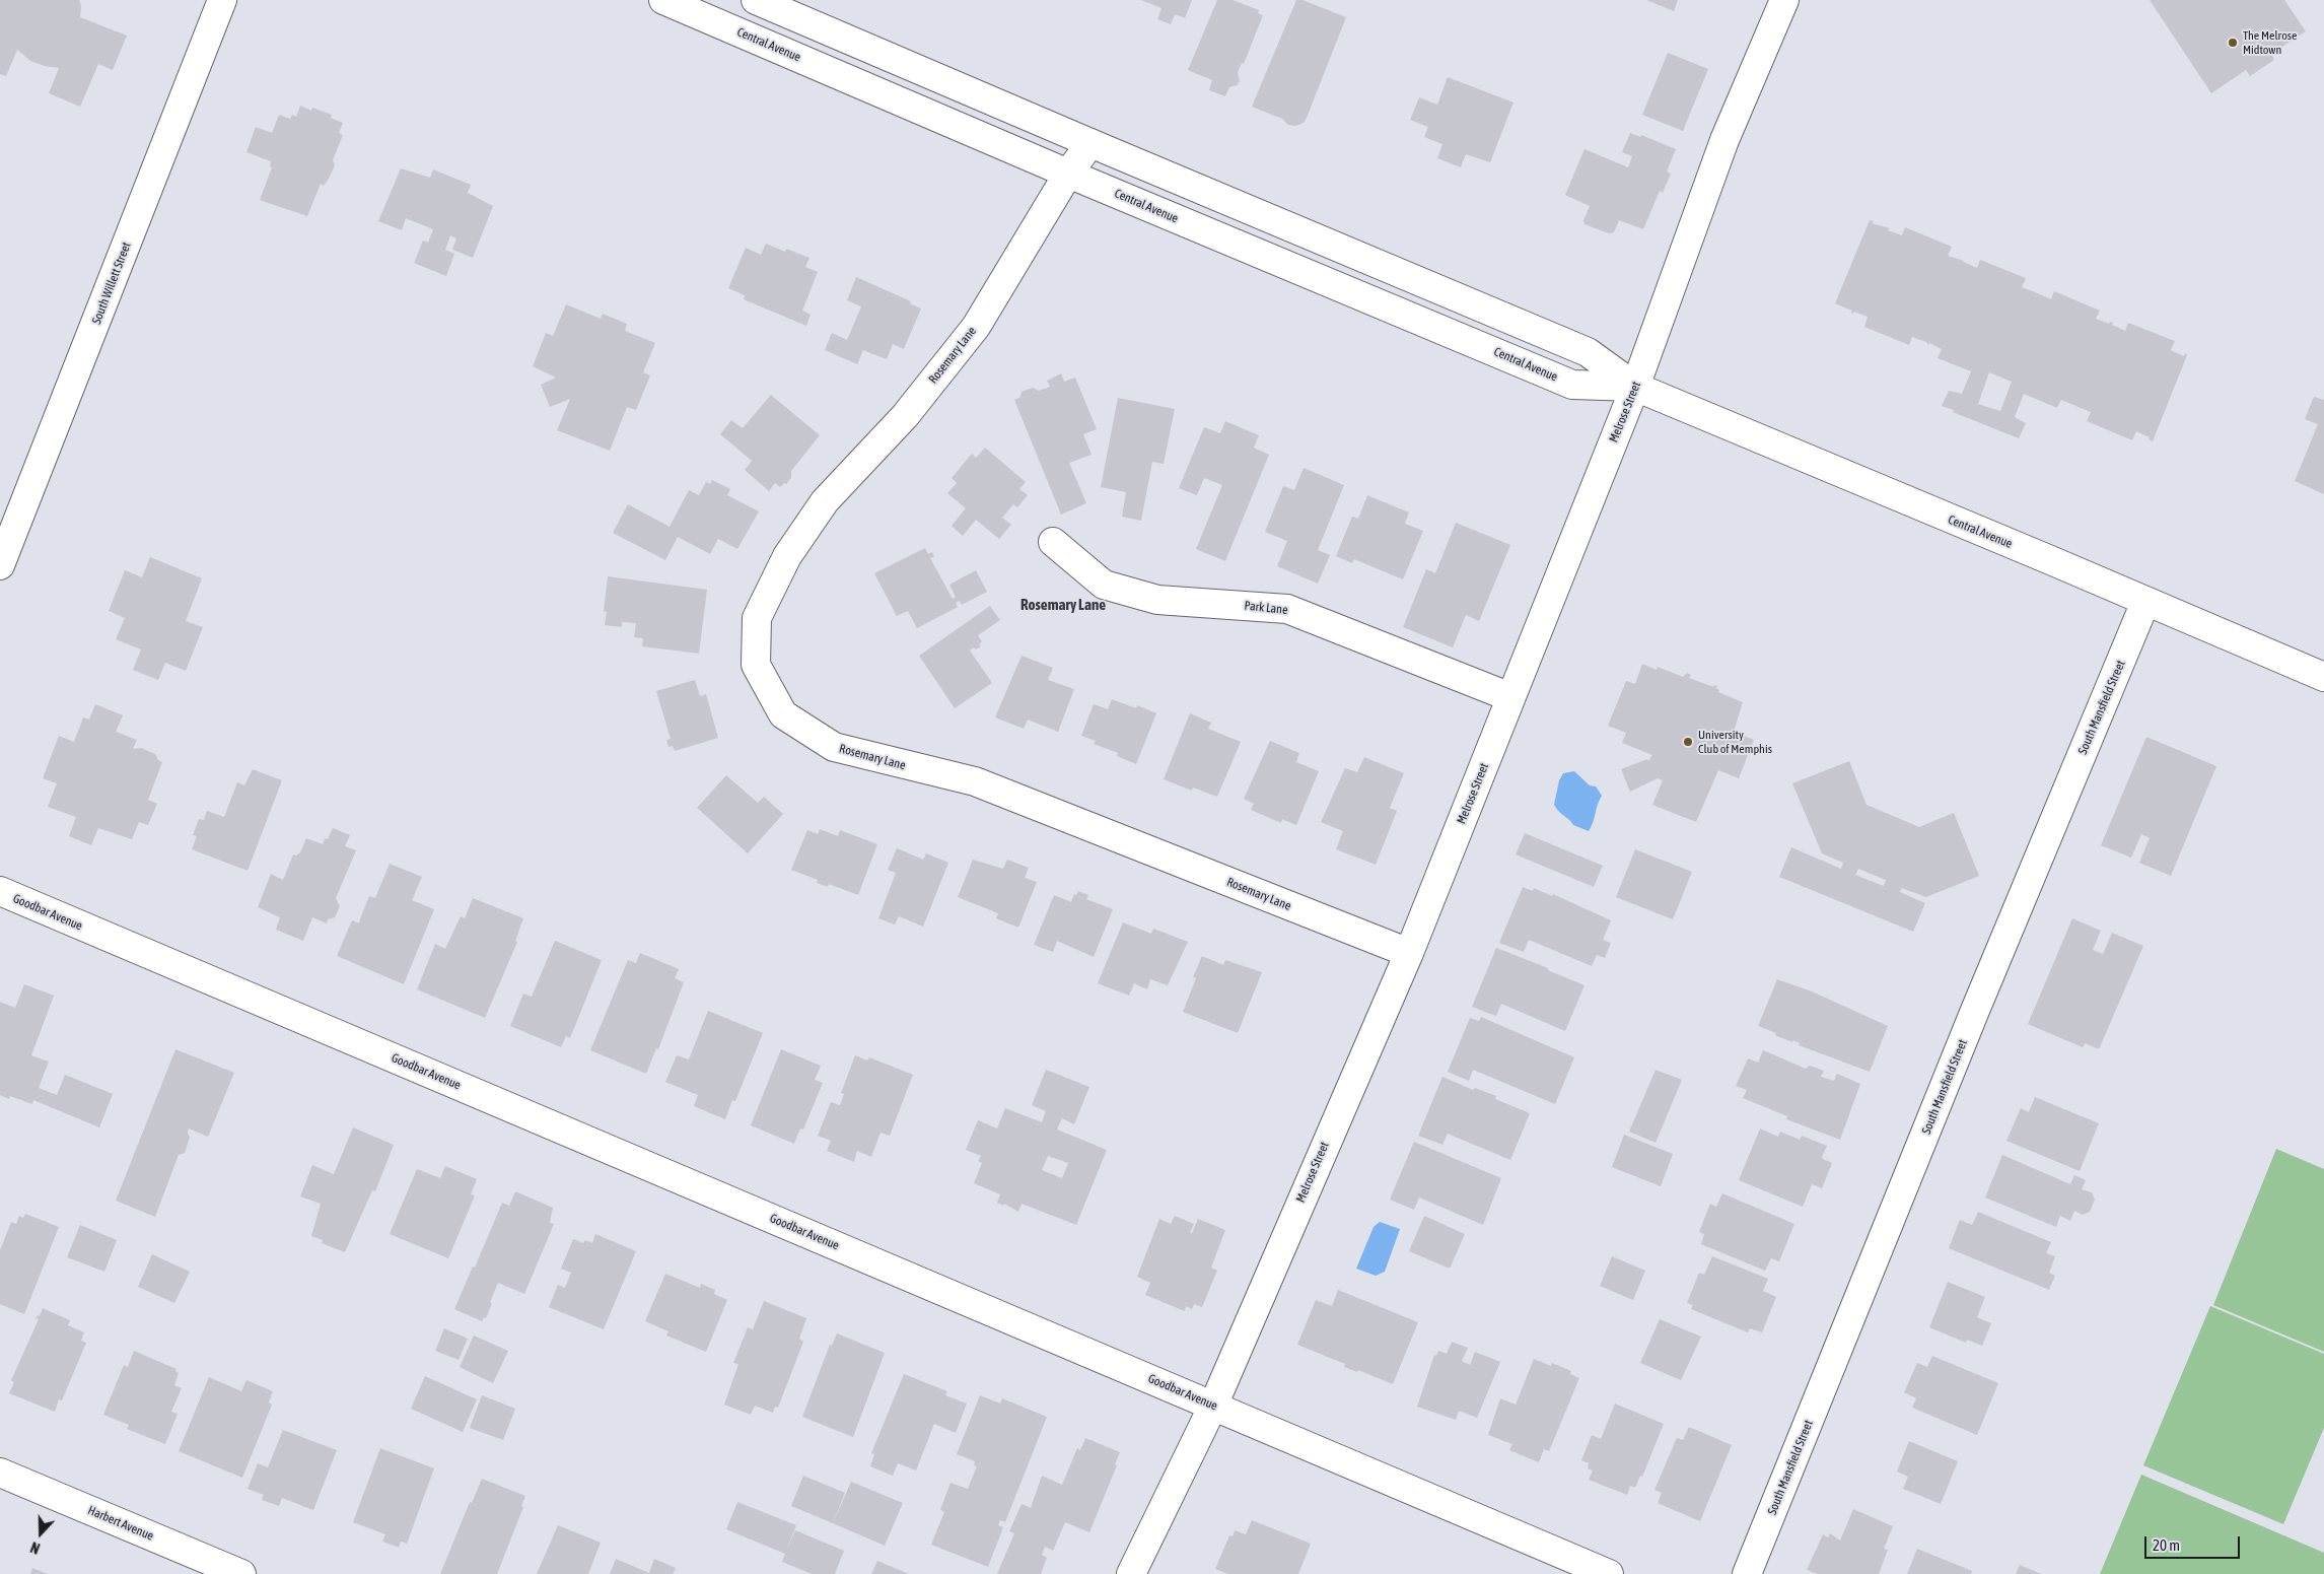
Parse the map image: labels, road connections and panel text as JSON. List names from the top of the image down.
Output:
{
  "streets": {
    "street": [
      "Central Avenue",
      "South Willett Street",
      "Rosemary Lane",
      "Melrose Street",
      "Park Lane",
      "South Mansfield Street",
      "Goodbar Avenue",
      "Harbert Avenue"
    ]
  },
  "crossings": [
    ["Central Avenue", "Rosemary Lane"],
    ["Central Avenue", "Melrose Street"],
    ["Central Avenue", "South Mansfield Street"],
    ["Rosemary Lane", "Melrose Street"],
    ["Melrose Street", "Park Lane"],
    ["Melrose Street", "Goodbar Avenue"]
  ],
  "districts": ["Rosemary Lane"],
  "places": ["The Melrose Midtown", "University Club of Memphis"],
  "scale_bar": "20 m",
  "north": "bottom"
}
